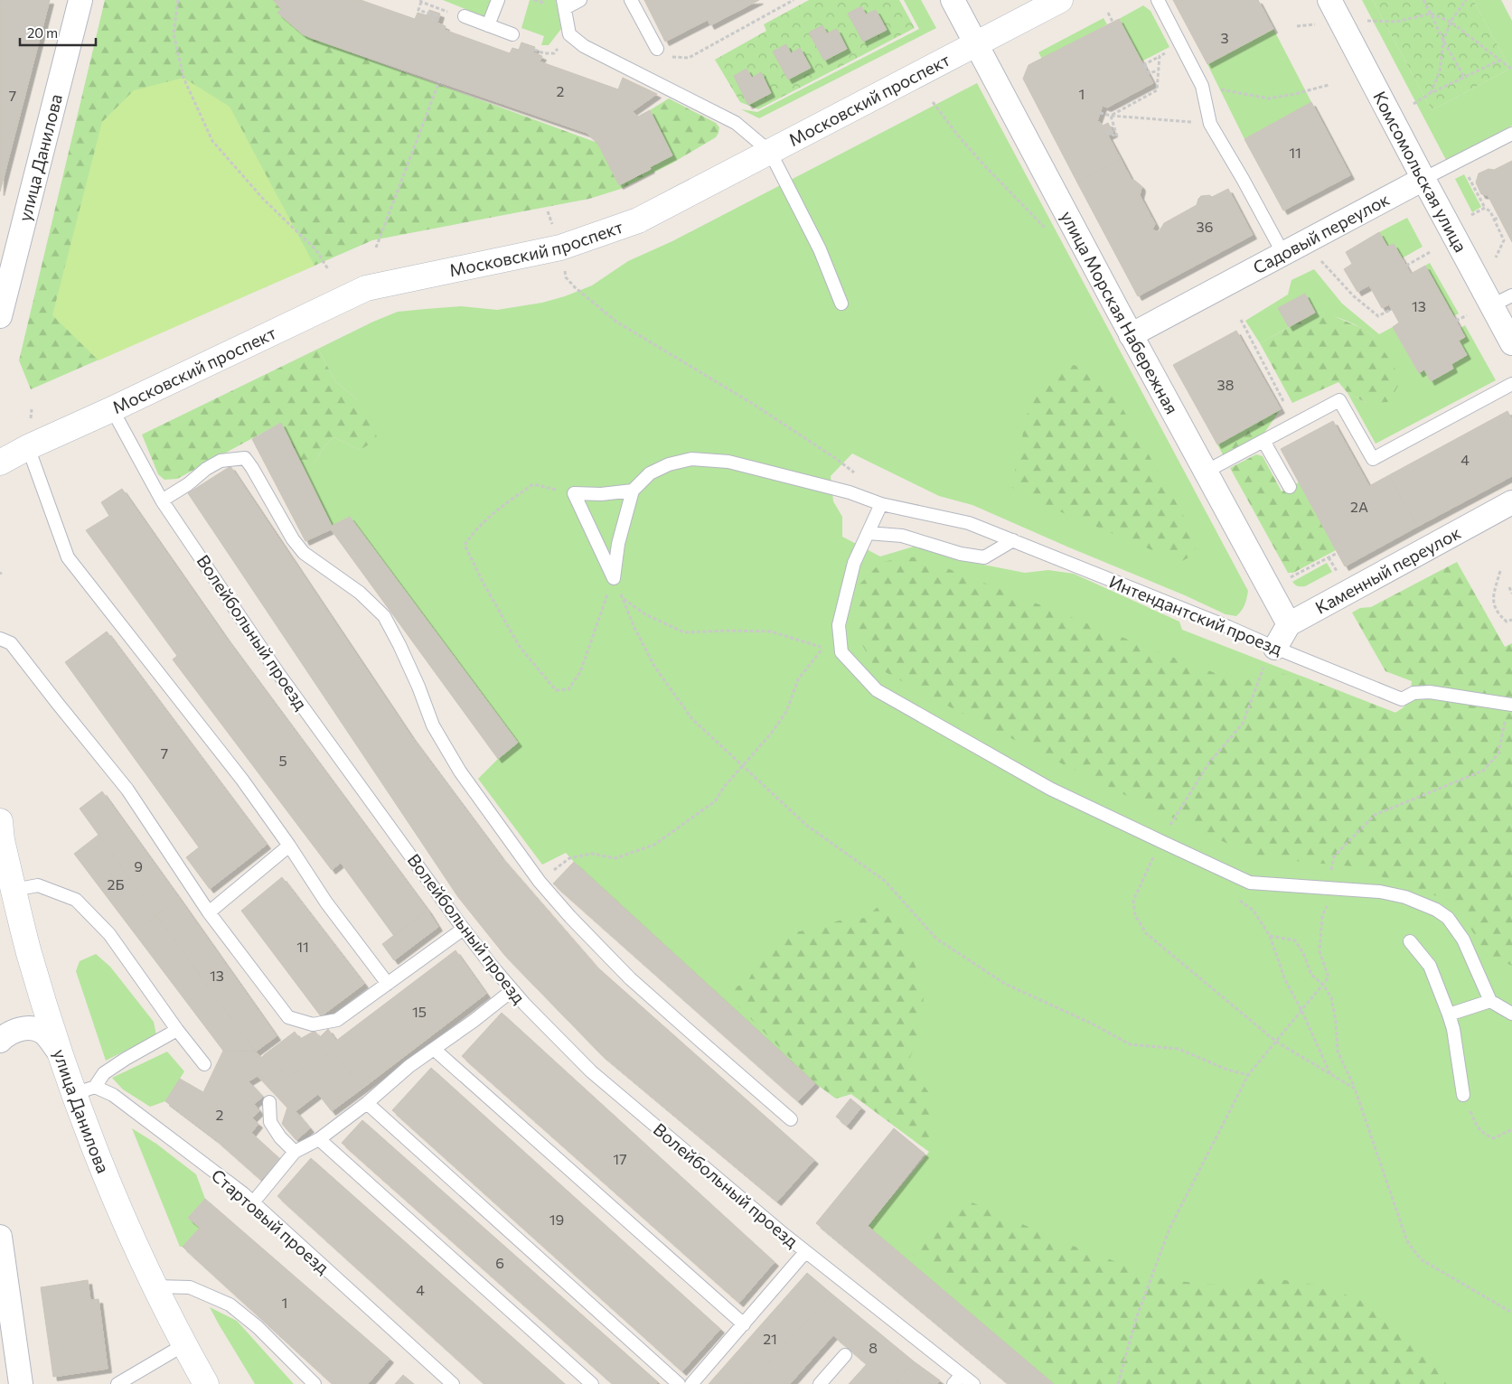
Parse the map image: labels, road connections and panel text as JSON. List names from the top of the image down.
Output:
{
  "streets": {
    "street": [
      "Московский проспект",
      "улица Данилова",
      "Комсомольская улица",
      "Садовый переулок",
      "улица Морская Набережная",
      "Каменный переулок"
    ],
    "lane": ["Интендантский проезд", "Волейбольный проезд", "Стартовый проезд"]
  },
  "crossings": [
    ["Московский проспект", "улица Морская Набережная"],
    ["Московский проспект", "Волейбольный проезд"],
    ["улица Данилова", "Стартовый проезд"],
    ["Комсомольская улица", "Садовый переулок"],
    ["Садовый переулок", "улица Морская Набережная"],
    ["улица Морская Набережная", "Каменный переулок"]
  ],
  "house_numbers": [
    "3",
    "2",
    "1",
    "7",
    "11",
    "36",
    "13",
    "38",
    "4",
    "2А",
    "7",
    "5",
    "9",
    "2Б",
    "11",
    "13",
    "15",
    "2",
    "17",
    "19",
    "6",
    "4",
    "1",
    "21",
    "8"
  ],
  "scale_bar": "20 m"
}
